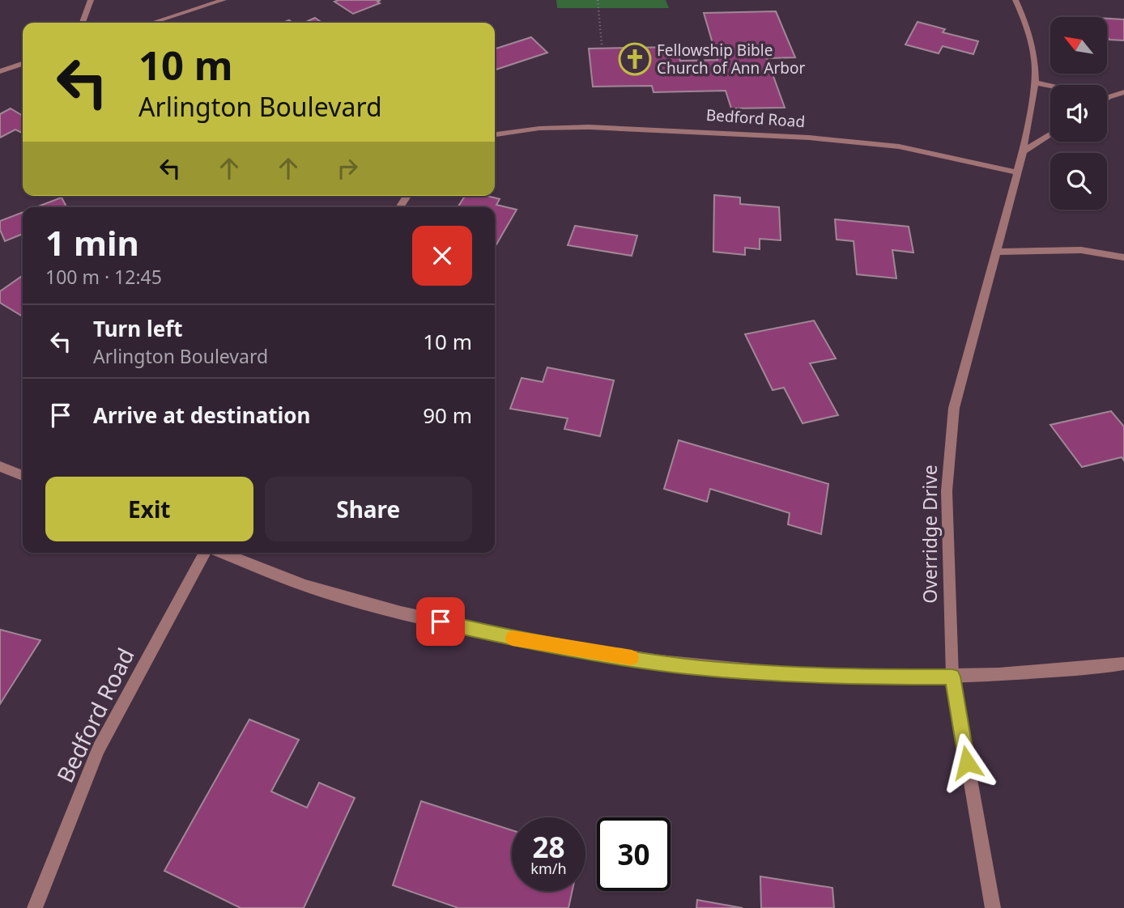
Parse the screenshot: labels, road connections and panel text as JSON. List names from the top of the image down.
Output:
{
  "streets": {
    "street": ["Bedford Road", "Overridge Drive"]
  },
  "crossings": [
    ["Bedford Road", "Overridge Drive"]
  ],
  "places": {
    "church": ["Fellowship Bible Church of Ann Arbor"]
  },
  "north": "top left",
  "page": {
    "turn": ["10 m", "Arlington Boulevard"],
    "heading": ["1 min", "100 m · 12:45"],
    "list": [
      {
        "name": "Turn left",
        "note": "Arlington Boulevard",
        "value": "10 m"
      },
      {
        "name": "Arrive at destination",
        "value": "90 m"
      }
    ],
    "buttons": ["Exit", "Share"],
    "speed": "28 km/h",
    "limit": "30"
  }
}
